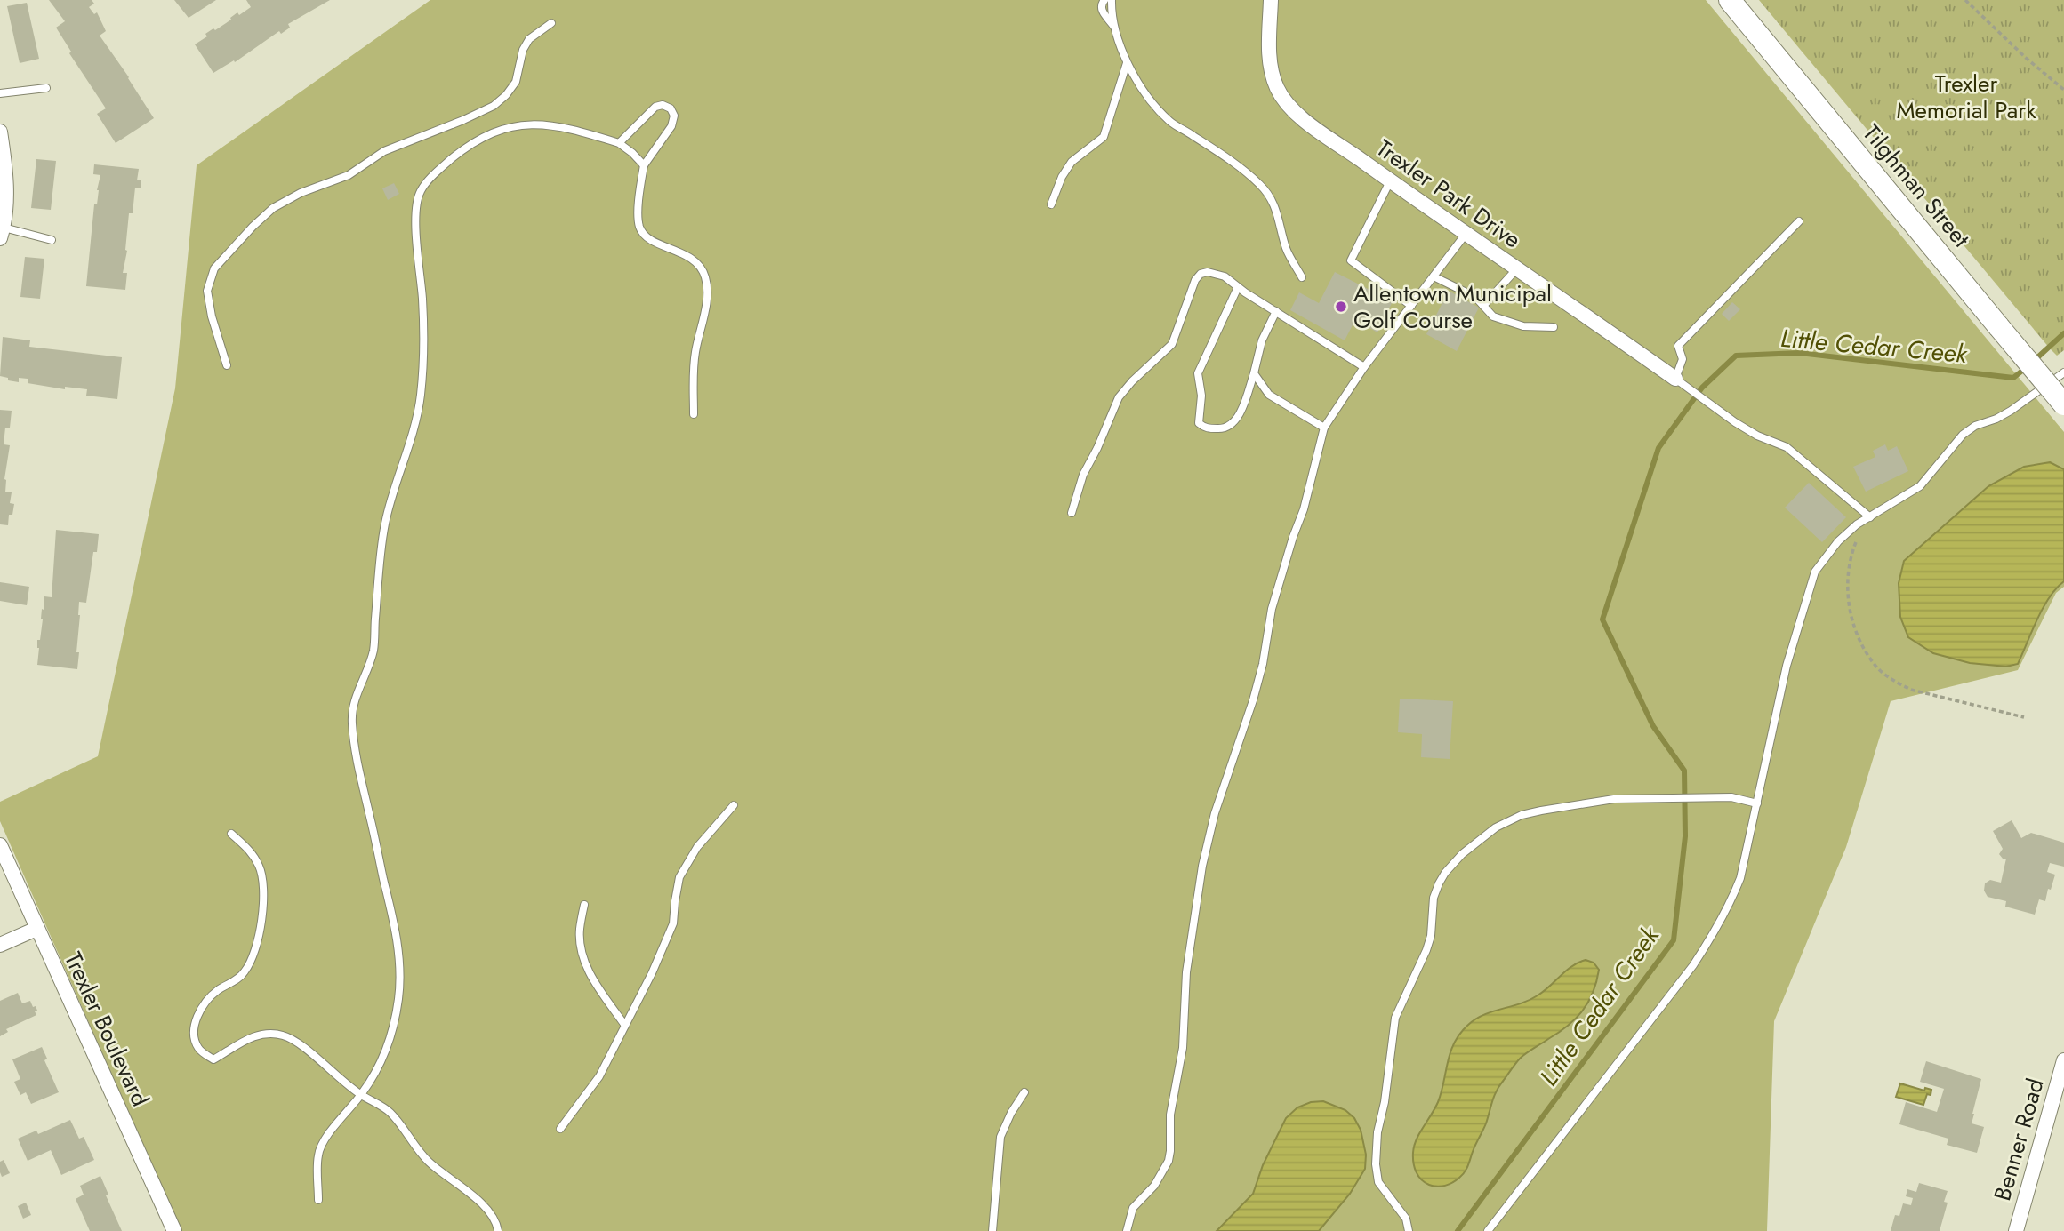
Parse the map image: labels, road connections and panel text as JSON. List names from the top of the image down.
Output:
{
  "streets": {
    "main road": ["Tilghman Street"],
    "street": ["Trexler Park Drive", "Trexler Boulevard", "Benner Road"]
  },
  "water": ["Little Cedar Creek"],
  "parks": ["Trexler Memorial Park"],
  "places": ["Allentown Municipal Golf Course"]
}
